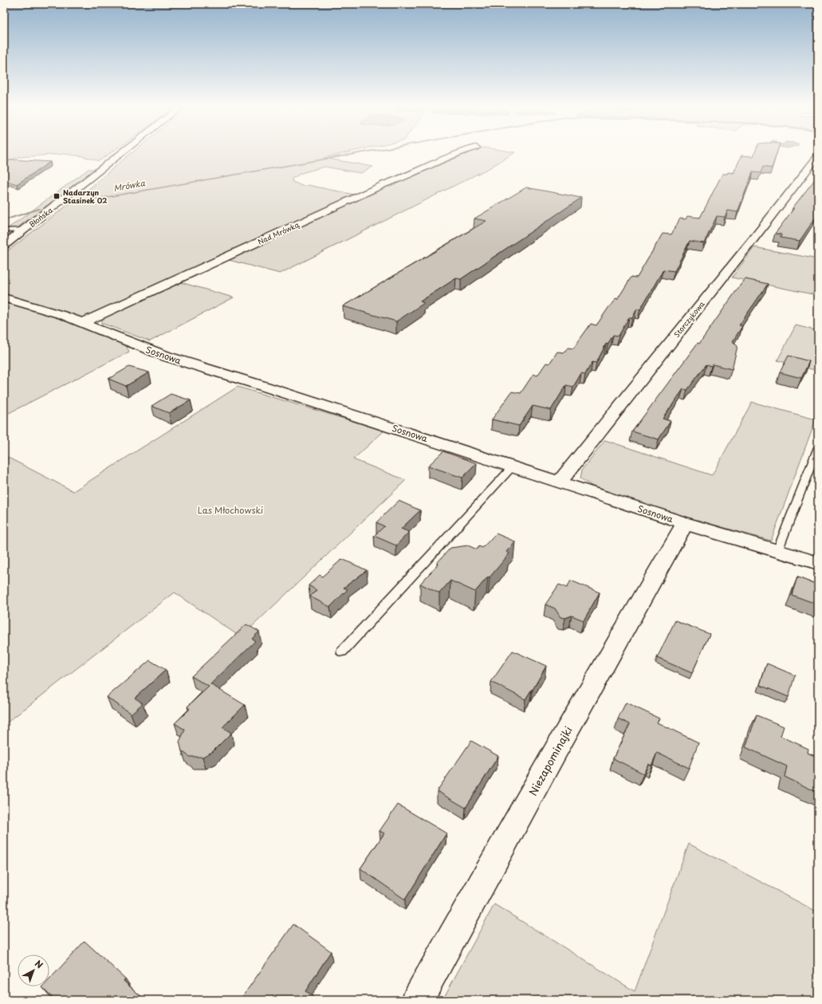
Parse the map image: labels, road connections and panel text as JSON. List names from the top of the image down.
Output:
{
  "streets": {
    "street": [
      "Błońska",
      "Nad Mrówką",
      "Storczykowa",
      "Sosnowa",
      "Niezapominajki"
    ]
  },
  "crossings": [
    ["Nad Mrówką", "Sosnowa"],
    ["Storczykowa", "Sosnowa"],
    ["Sosnowa", "Niezapominajki"]
  ],
  "water": ["Mrówka"],
  "parks": ["Las Młochowski"],
  "places": {
    "transit": ["Nadarzyn Stasinek 02"]
  },
  "north": "top right"
}
